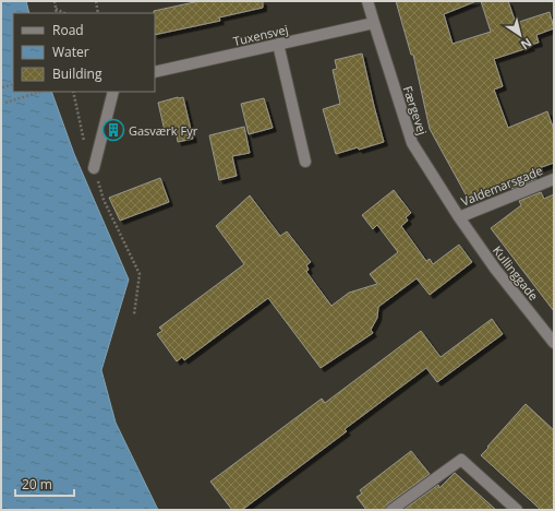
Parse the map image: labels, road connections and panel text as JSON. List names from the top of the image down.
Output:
{
  "streets": {
    "street": [
      "Tuxensvej",
      "Færgevej",
      "Valdemarsgade",
      "Kullinggade"
    ]
  },
  "crossings": [
    ["Tuxensvej", "Færgevej"],
    ["Færgevej", "Valdemarsgade"],
    ["Færgevej", "Kullinggade"],
    ["Valdemarsgade", "Kullinggade"]
  ],
  "places": {
    "building": ["Gasværk Fyr"]
  },
  "legend": ["Road", "Water", "Building"],
  "scale_bar": "20 m",
  "north": "bottom right"
}
